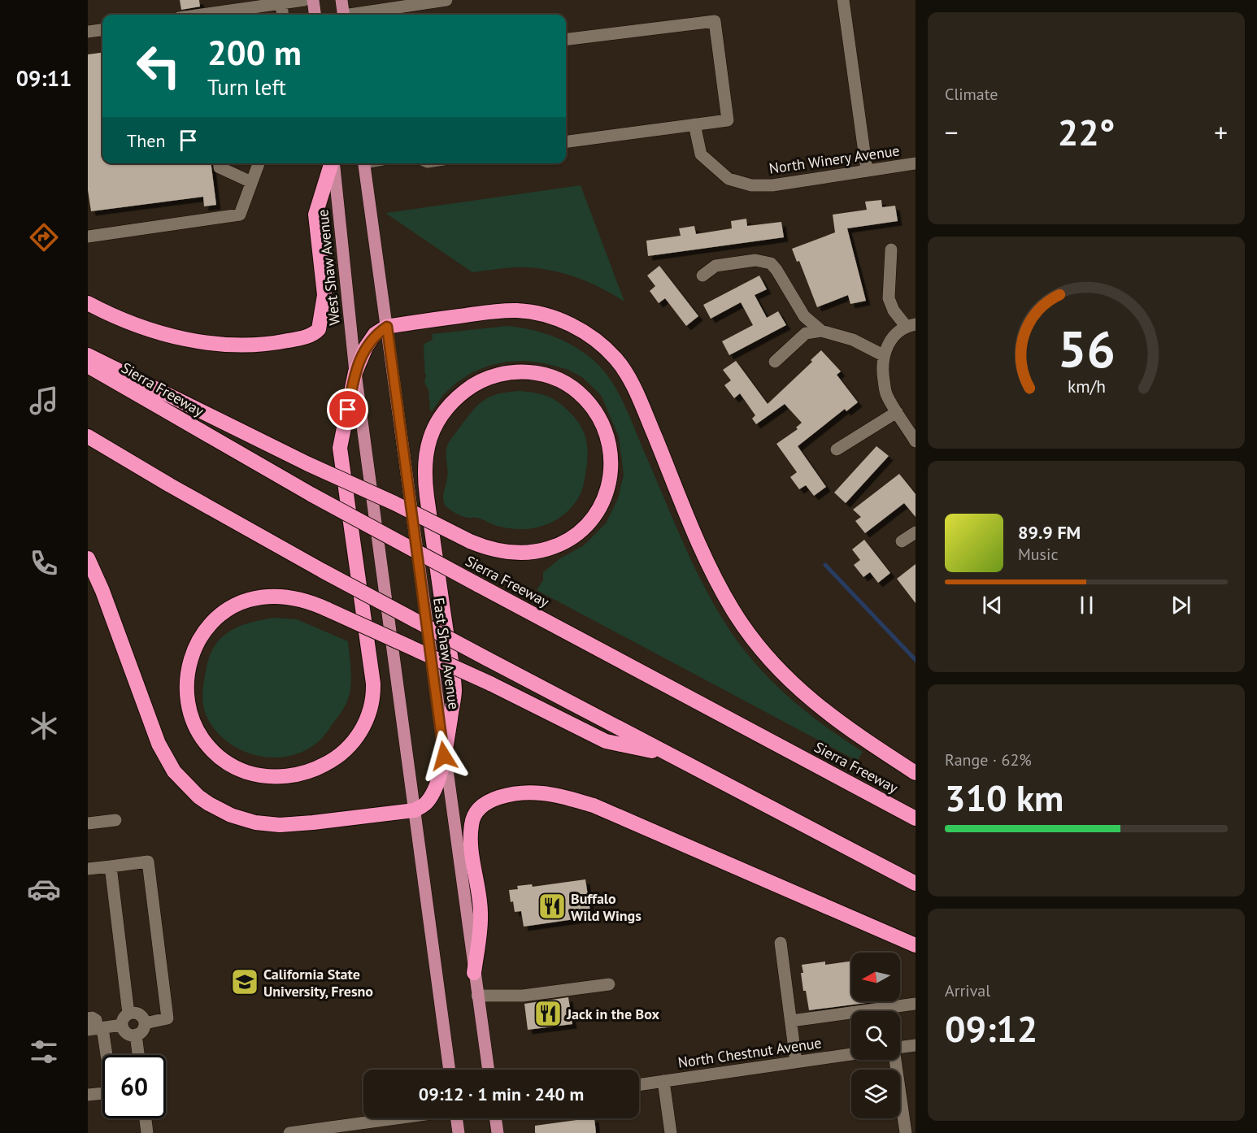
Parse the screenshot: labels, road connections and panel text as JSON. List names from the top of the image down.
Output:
{
  "streets": {
    "highway": ["Sierra Freeway"],
    "main road": ["West Shaw Avenue", "East Shaw Avenue"],
    "street": ["North Winery Avenue", "North Chestnut Avenue"]
  },
  "places": {
    "restaurant": ["Buffalo Wild Wings", "Jack in the Box"],
    "school or university": ["California State University, Fresno"]
  },
  "north": "left",
  "page": {
    "tabs": "09:11",
    "tile": [
      "Climate",
      ["Range · 62%", "310 km"],
      ["Arrival", "09:12"]
    ],
    "turn": ["200 m", "Turn left"],
    "heat": ["−", "22°", "+"],
    "then": "Then",
    "song": ["89.9 FM", "Music"],
    "limit": "60",
    "trip": "09:12 · 1 min · 240 m",
    "gauge": ["56", "km/h"]
  }
}
